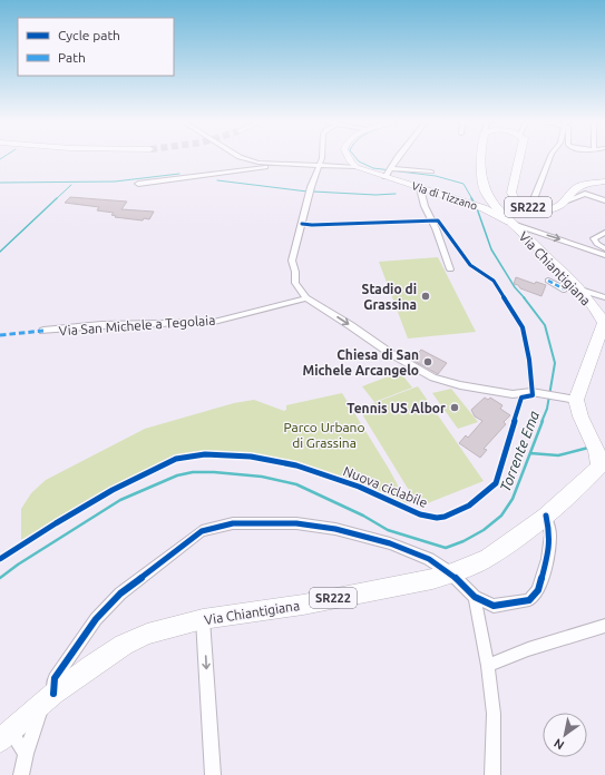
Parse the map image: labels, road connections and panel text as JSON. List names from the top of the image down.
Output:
{
  "streets": {
    "main road": ["SR222", "Via Chiantigiana"],
    "street": ["Via di Tizzano", "Via San Michele a Tegolaia"],
    "cycle path": ["Nuova ciclabile"]
  },
  "crossings": [
    ["Via di Tizzano", "Via Chiantigiana"]
  ],
  "water": ["Torrente Ema"],
  "parks": ["Parco Urbano di Grassina"],
  "places": ["Stadio di Grassina", "Chiesa di San Michele Arcangelo", "Tennis US Albor"],
  "legend": ["Cycle path", "Path"],
  "north": "bottom left"
}
